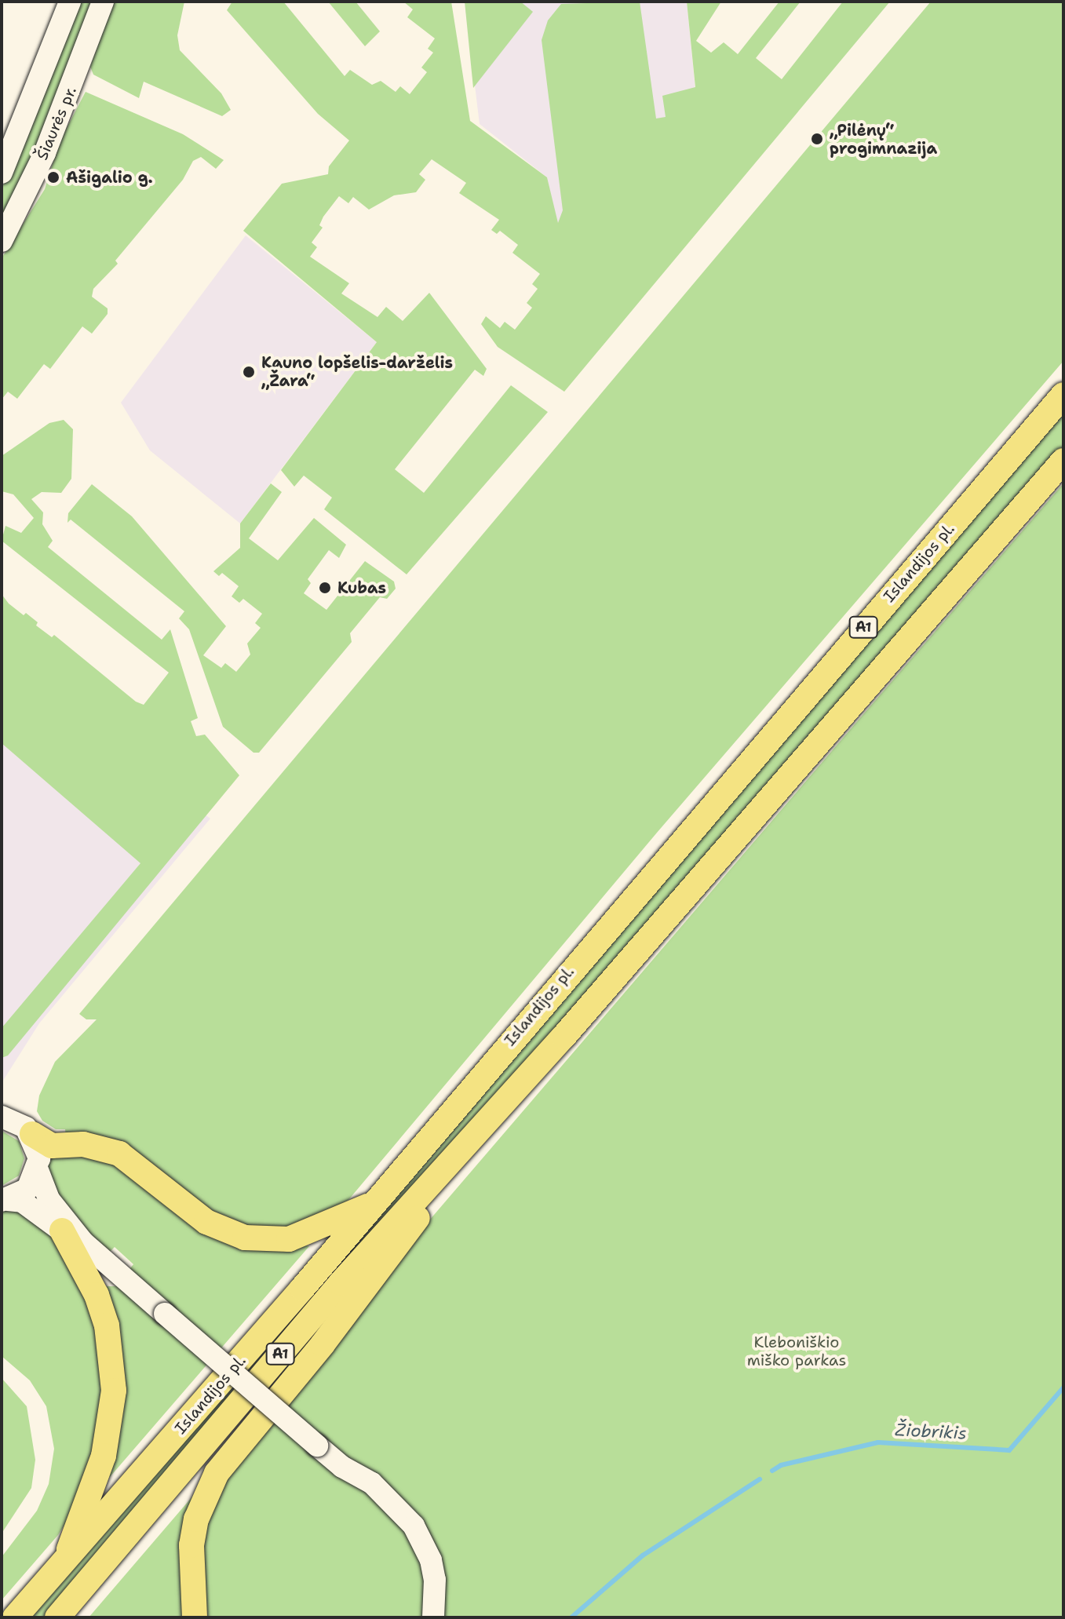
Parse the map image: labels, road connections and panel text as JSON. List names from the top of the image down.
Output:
{
  "streets": {
    "highway": ["Islandijos pl.", "A1"],
    "main road": ["Šiaurės pr."]
  },
  "water": ["Žiobrikis"],
  "parks": ["Kleboniškio miško parkas"],
  "places": [
    "„Pilėnų“ progimnazija",
    "Ašigalio g.",
    "Kauno lopšelis-darželis „Žara“",
    "Kubas"
  ]
}
